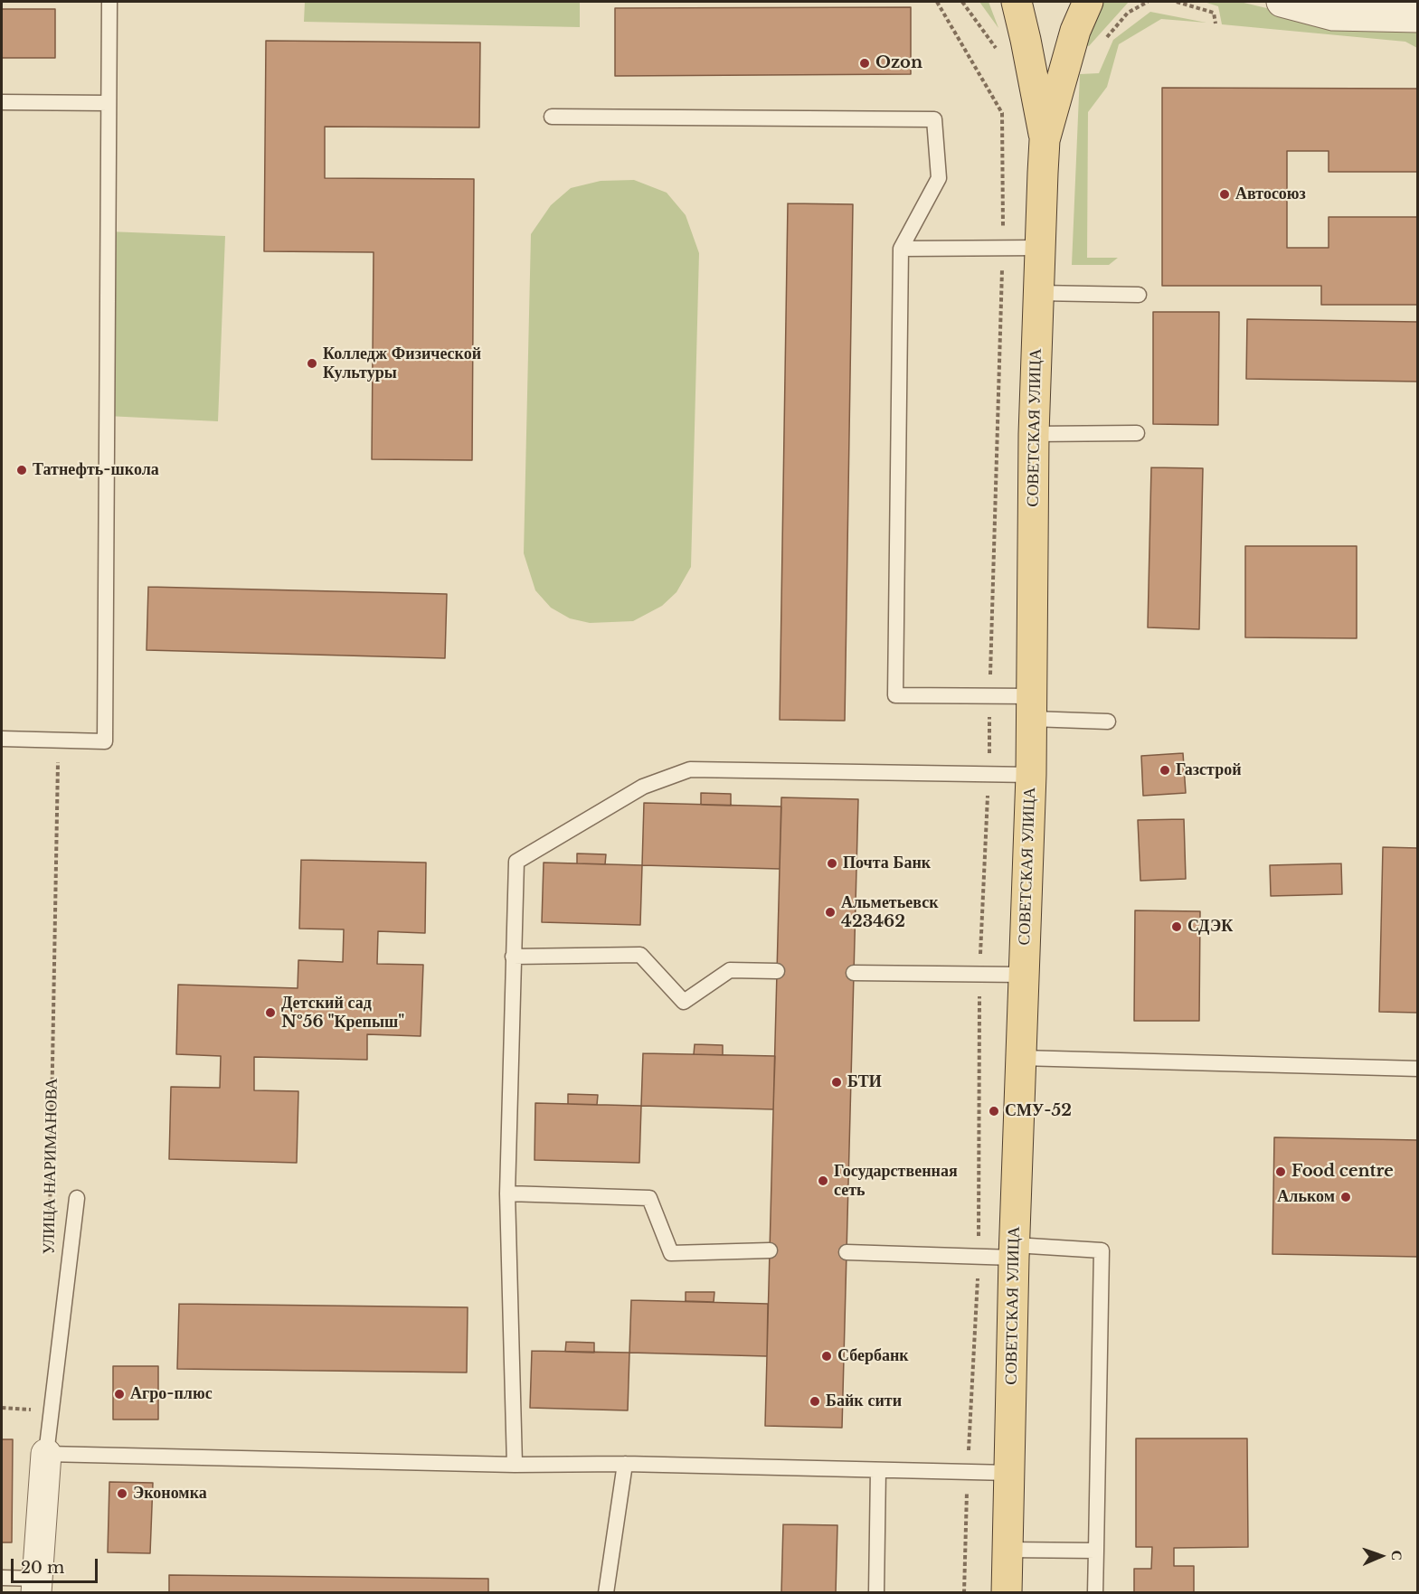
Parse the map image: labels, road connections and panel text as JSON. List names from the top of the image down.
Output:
{
  "streets": {
    "main road": ["СОВЕТСКАЯ УЛИЦА"],
    "path": ["УЛИЦА НАРИМАНОВА"]
  },
  "places": [
    "Ozon",
    "Автосоюз",
    "Колледж Физической Культуры",
    "Татнефть-школа",
    "Газстрой",
    "Почта Банк",
    "Альметьевск 423462",
    "СДЭК",
    "Детский сад №56 \"Крепыш\"",
    "БТИ",
    "СМУ-52",
    "Food centre",
    "Государственная сеть",
    "Альком",
    "Сбербанк",
    "Агро-плюс",
    "Байк сити",
    "Экономка"
  ],
  "scale_bar": "20 m",
  "north": "right"
}
